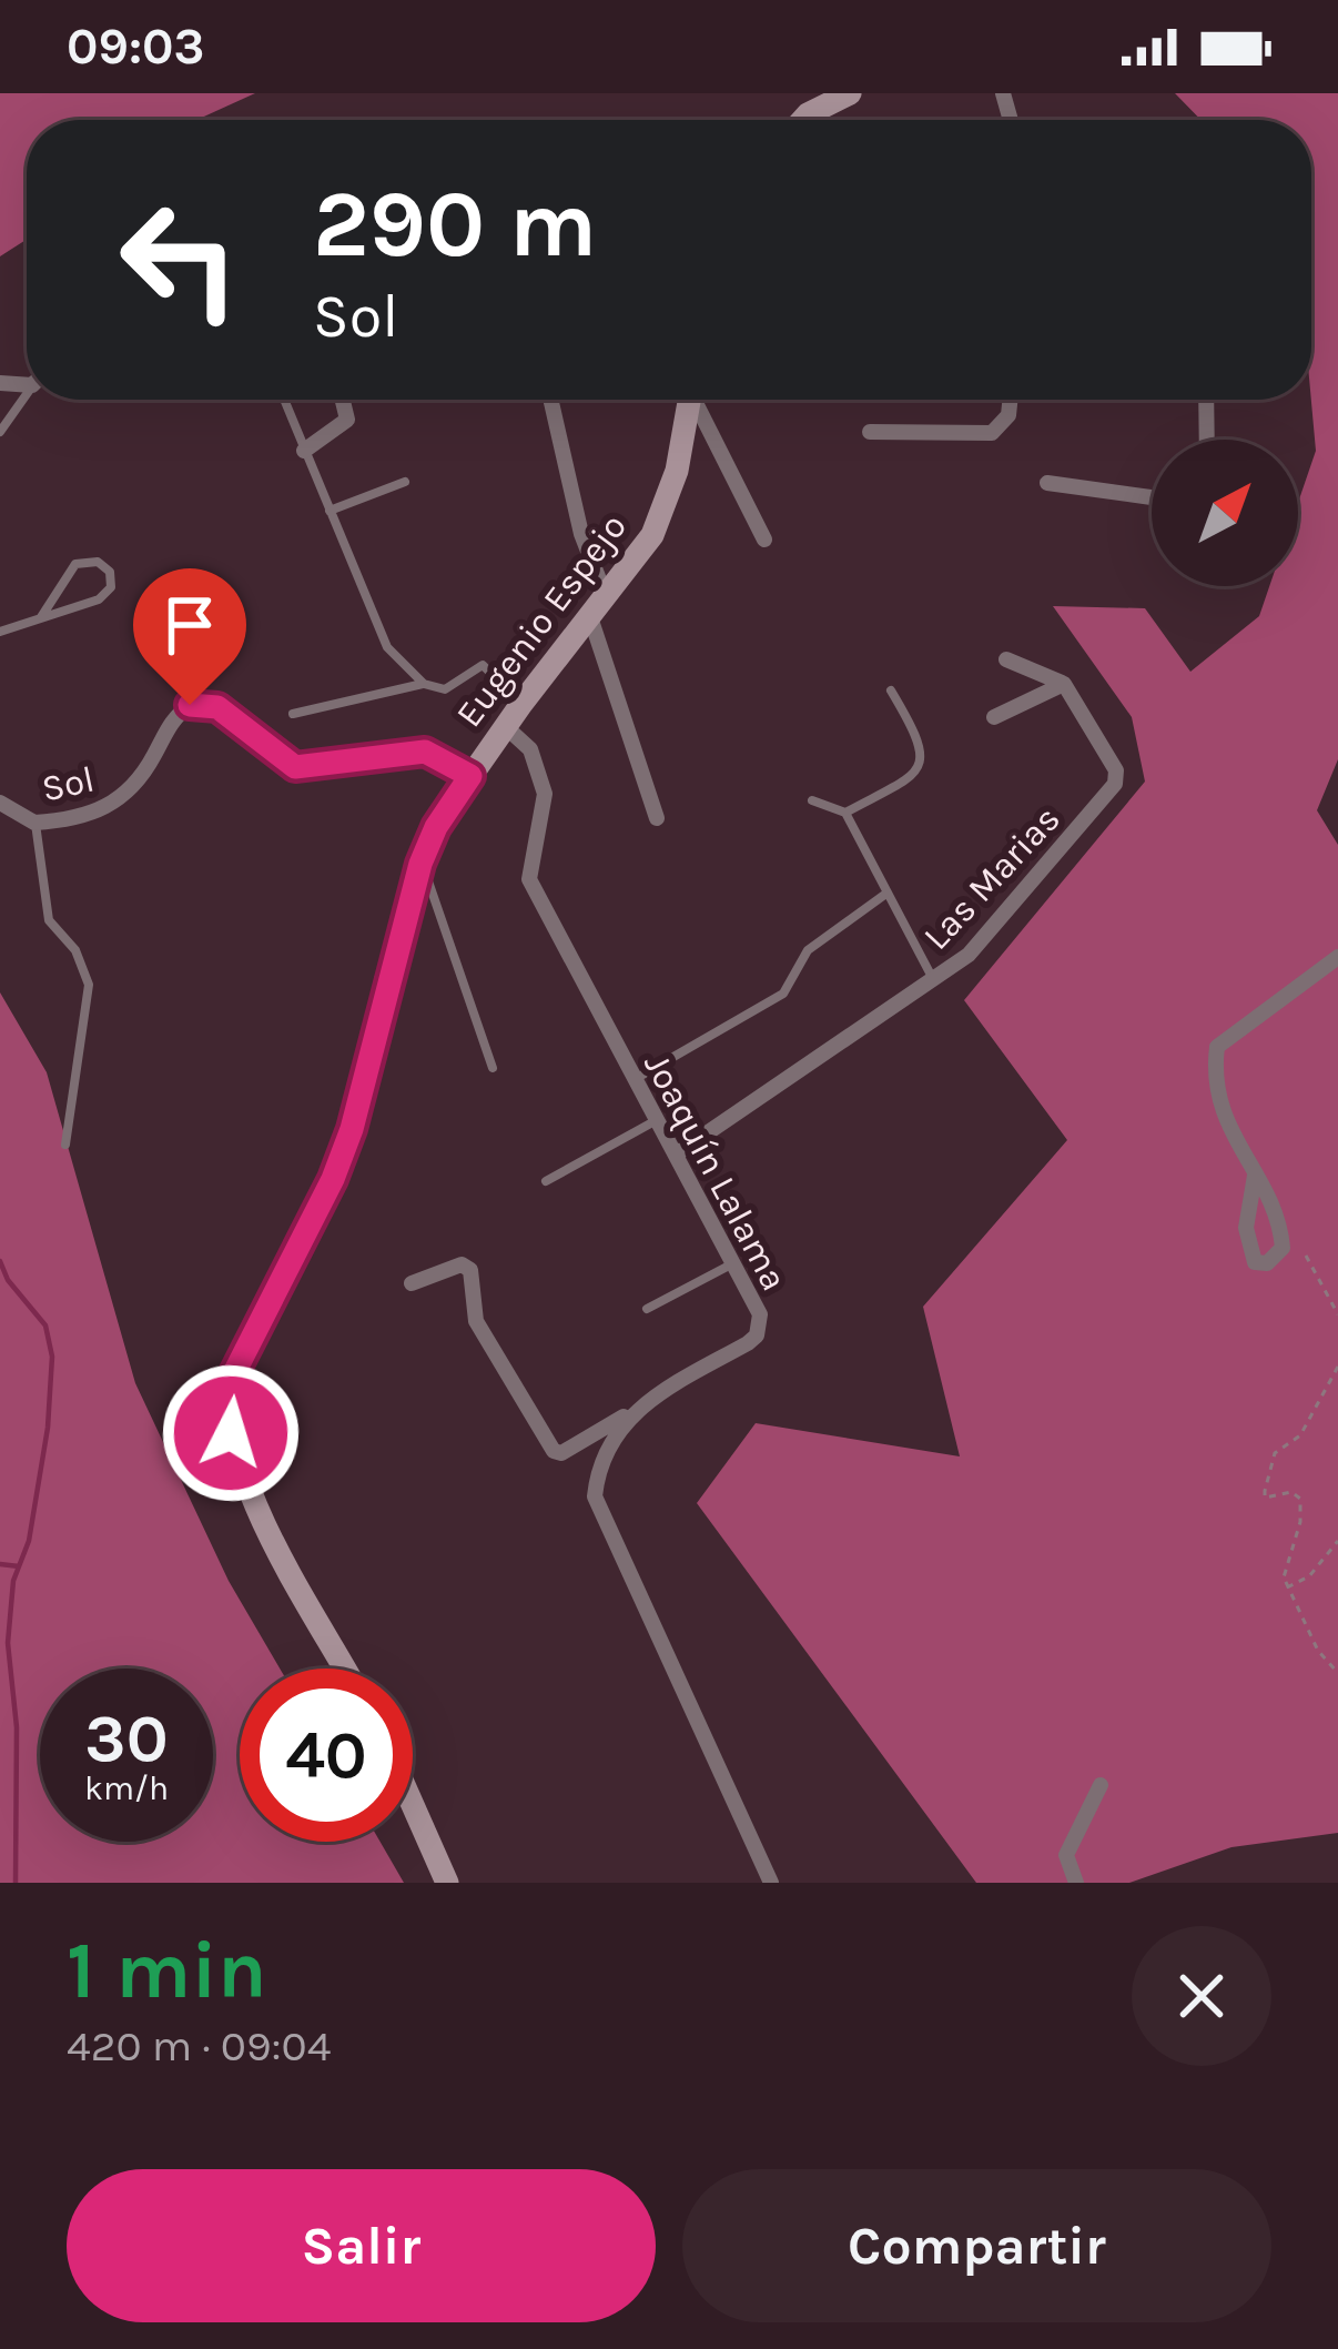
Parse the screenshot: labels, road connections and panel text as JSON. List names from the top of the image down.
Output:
{
  "streets": {
    "street": [
      "Eugenio Espejo",
      "Sol",
      "Las Marias",
      "Joaquín Lalama"
    ]
  },
  "crossings": [
    ["Eugenio Espejo", "Sol"],
    ["Eugenio Espejo", "Joaquín Lalama"],
    ["Las Marias", "Joaquín Lalama"]
  ],
  "north": "top right",
  "page": {
    "status": "09:03",
    "turn": ["290 m", "Sol"],
    "speed": "30 km/h",
    "limit": "40",
    "heading": ["1 min", "420 m · 09:04"],
    "buttons": ["Salir", "Compartir"]
  }
}
